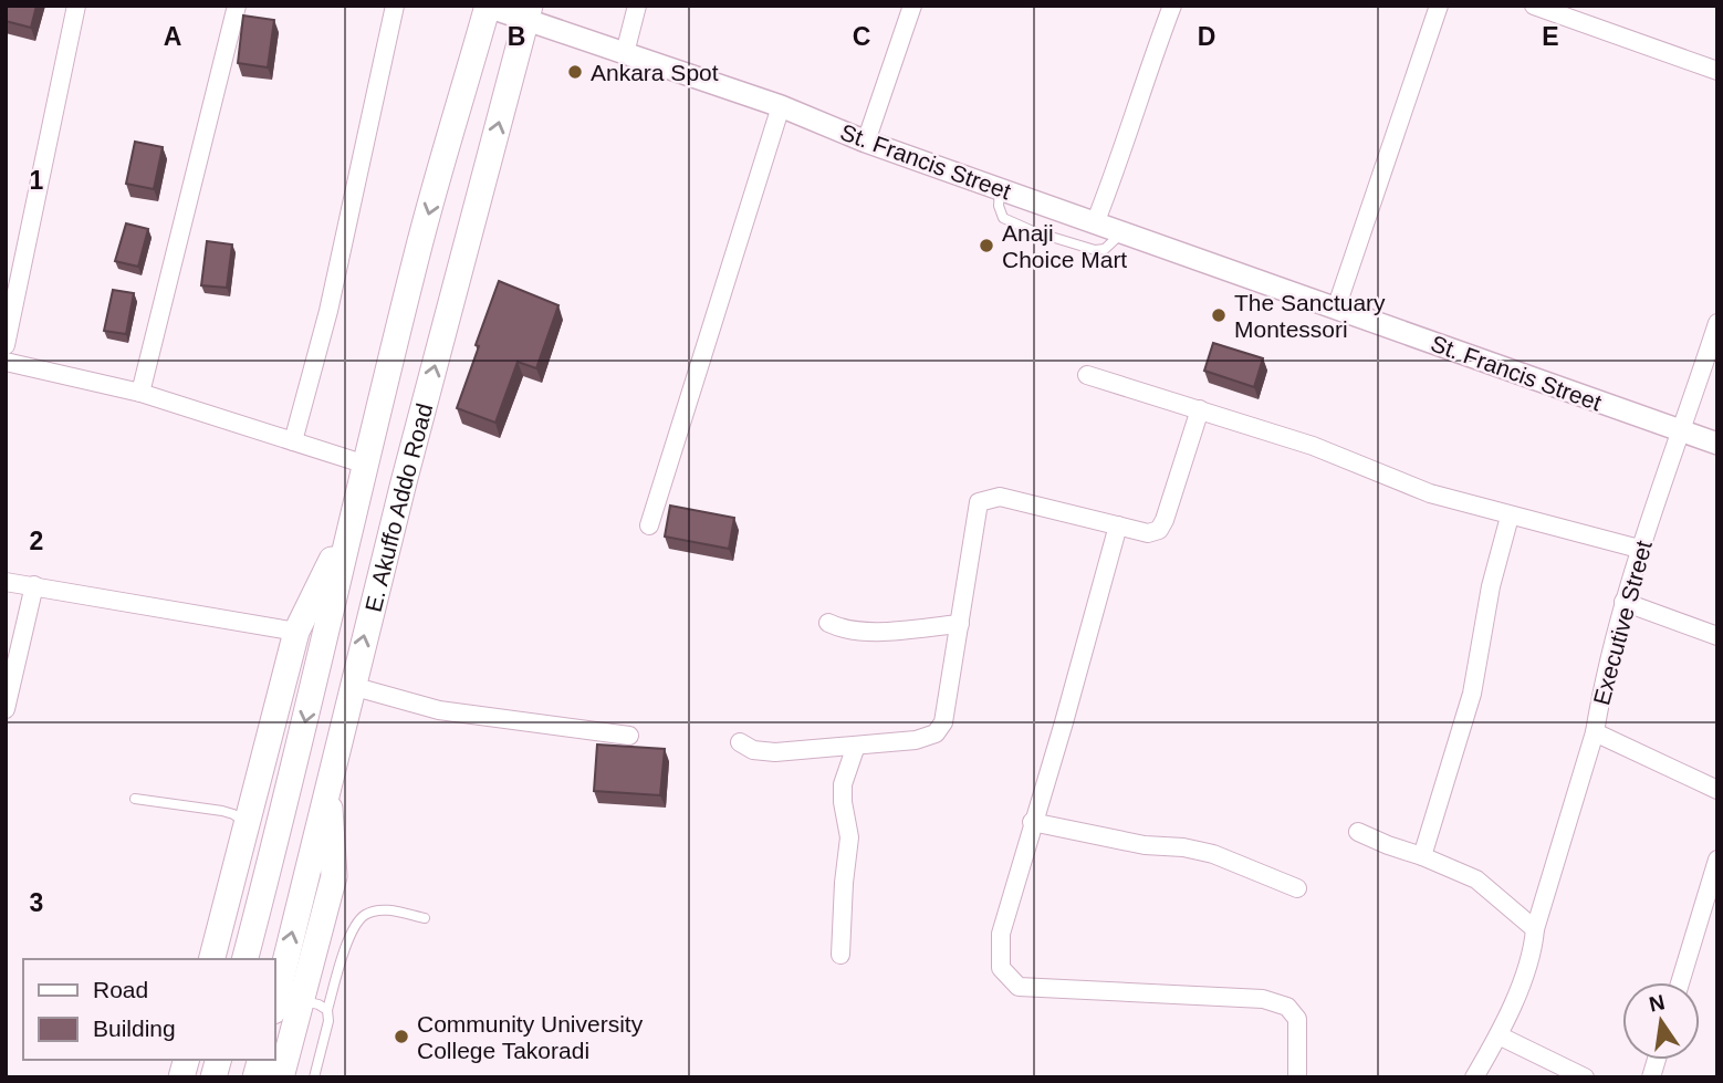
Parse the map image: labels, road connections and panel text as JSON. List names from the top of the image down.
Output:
{
  "streets": {
    "main road": ["E. Akuffo Addo Road"],
    "street": ["St. Francis Street", "Executive Street"]
  },
  "crossings": [
    ["St. Francis Street", "E. Akuffo Addo Road"],
    ["St. Francis Street", "Executive Street"]
  ],
  "places": [
    "Ankara Spot",
    "Anaji Choice Mart",
    "The Sanctuary Montessori",
    "Community University College Takoradi"
  ],
  "legend": ["Road", "Building"],
  "north": "top",
  "grid": {
    "columns": [
      "A",
      "B",
      "C",
      "D",
      "E"
    ],
    "rows": ["1", "2", "3"]
  }
}
